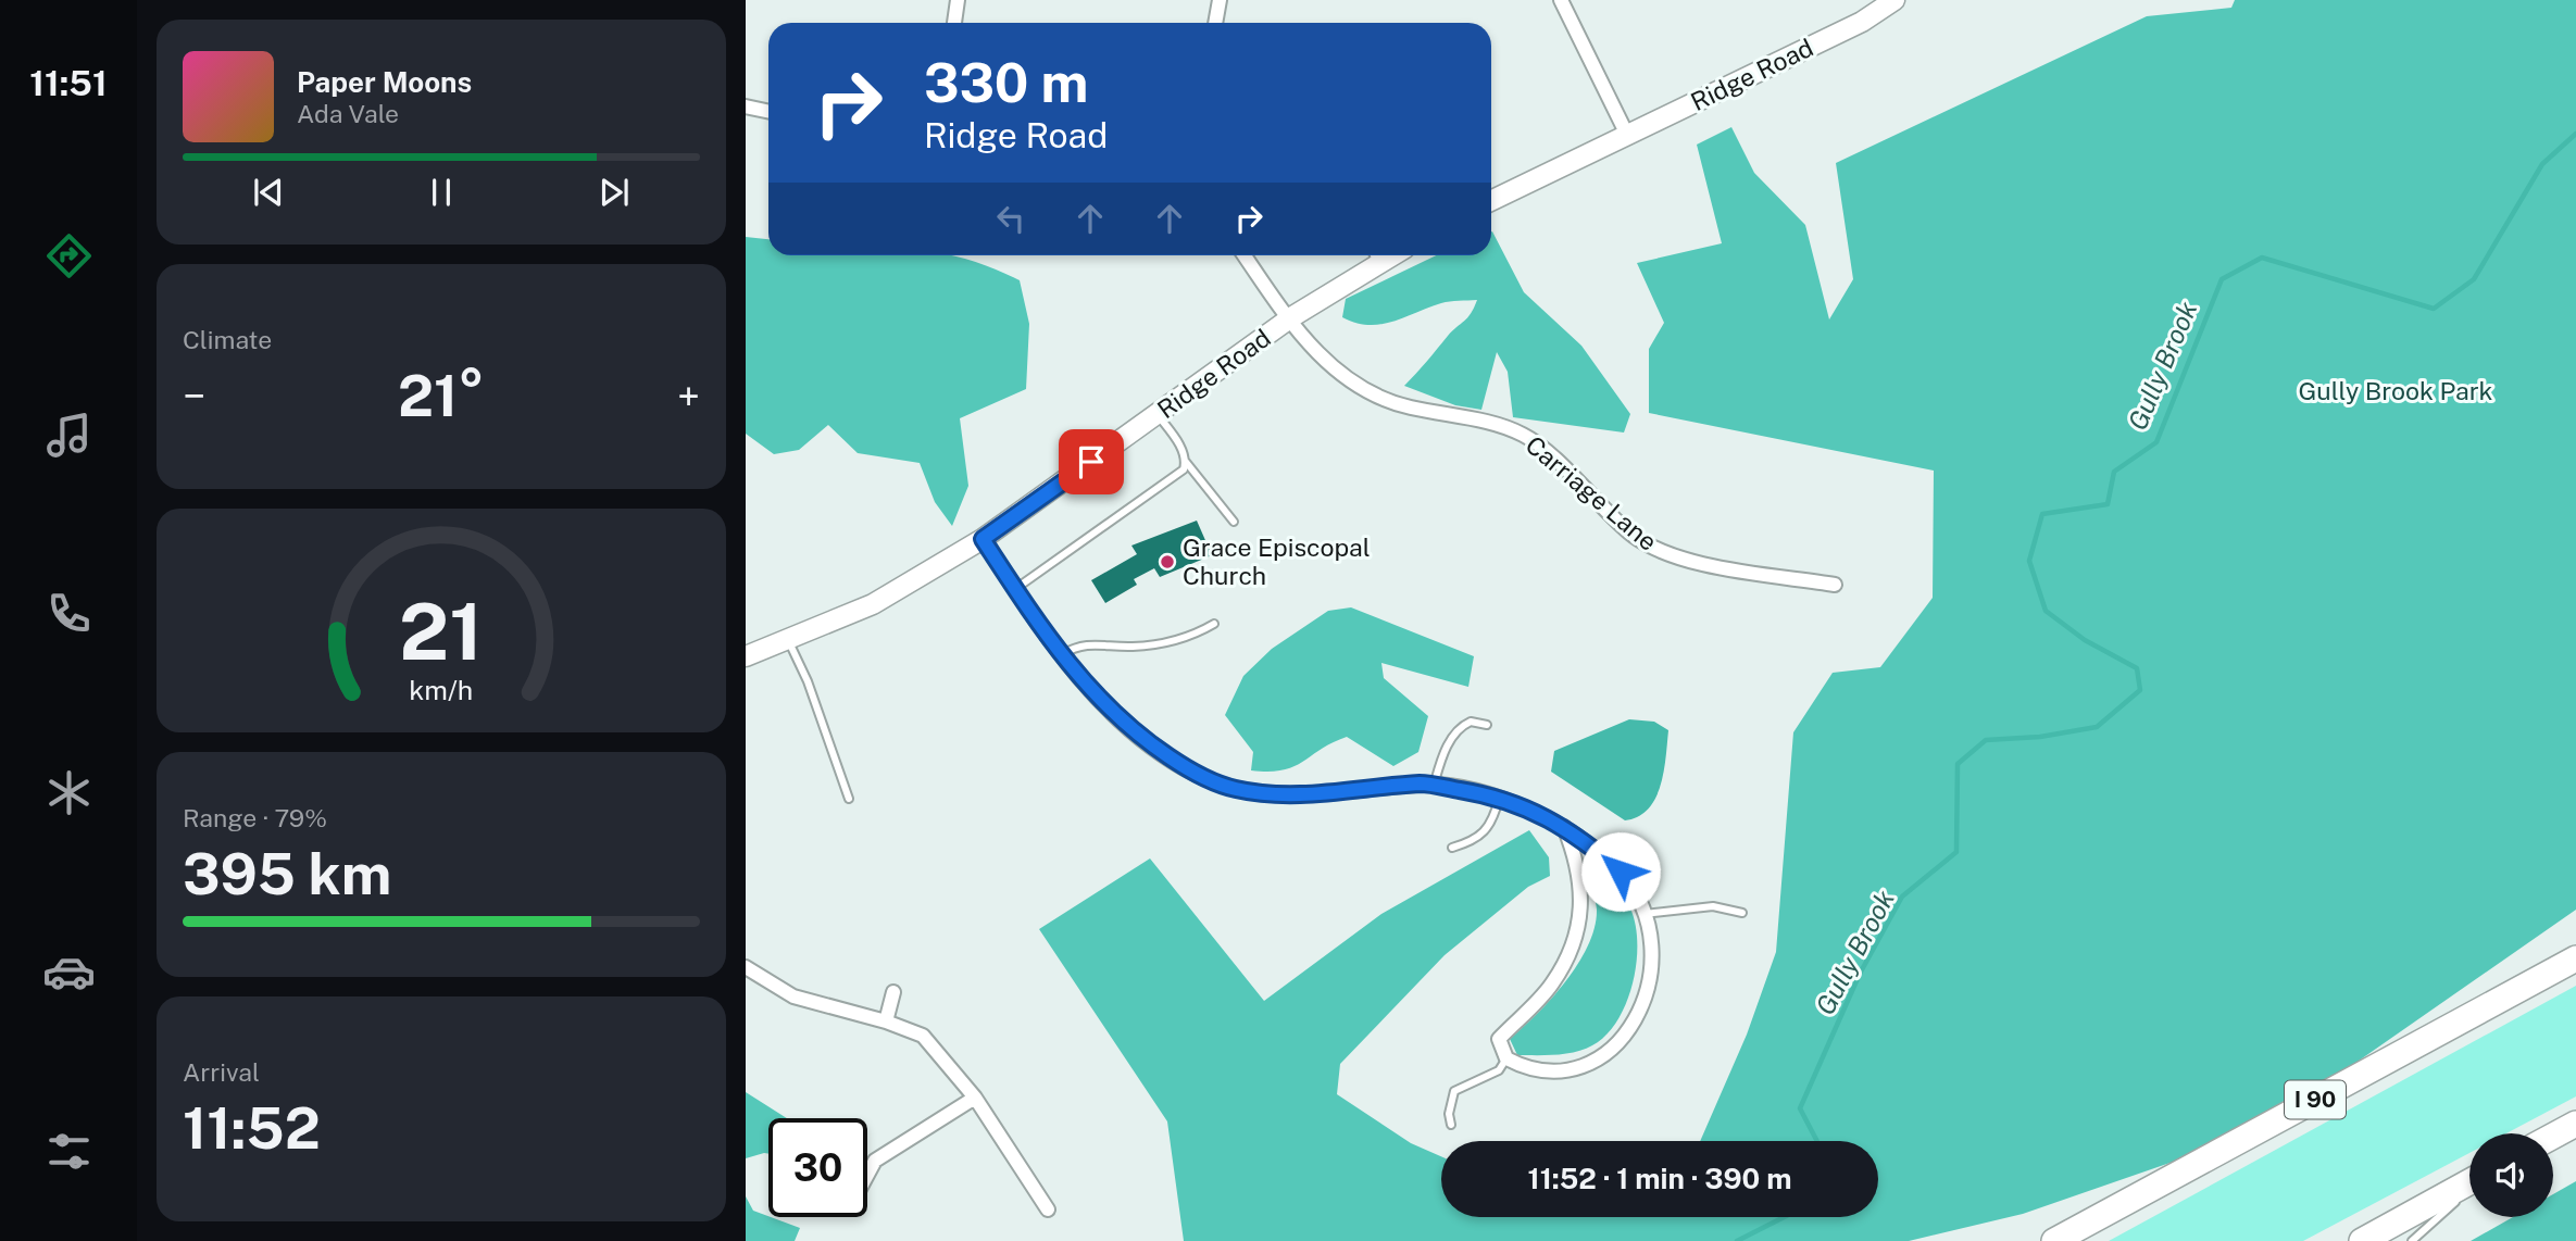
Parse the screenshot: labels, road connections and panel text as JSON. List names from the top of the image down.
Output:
{
  "streets": {
    "highway": ["I 90"],
    "main road": ["Ridge Road"],
    "street": ["Carriage Lane"]
  },
  "crossings": [
    ["Ridge Road", "Carriage Lane"]
  ],
  "water": ["Gully Brook"],
  "parks": ["Gully Brook Park"],
  "places": ["Grace Episcopal Church"],
  "page": {
    "tabs": "11:51",
    "turn": ["330 m", "Ridge Road"],
    "song": ["Paper Moons", "Ada Vale"],
    "tile": [
      "Climate",
      ["Range · 79%", "395 km"],
      ["Arrival", "11:52"]
    ],
    "heat": ["−", "21°", "+"],
    "limit": "30",
    "trip": "11:52 · 1 min · 390 m",
    "gauge": ["21", "km/h"]
  }
}
